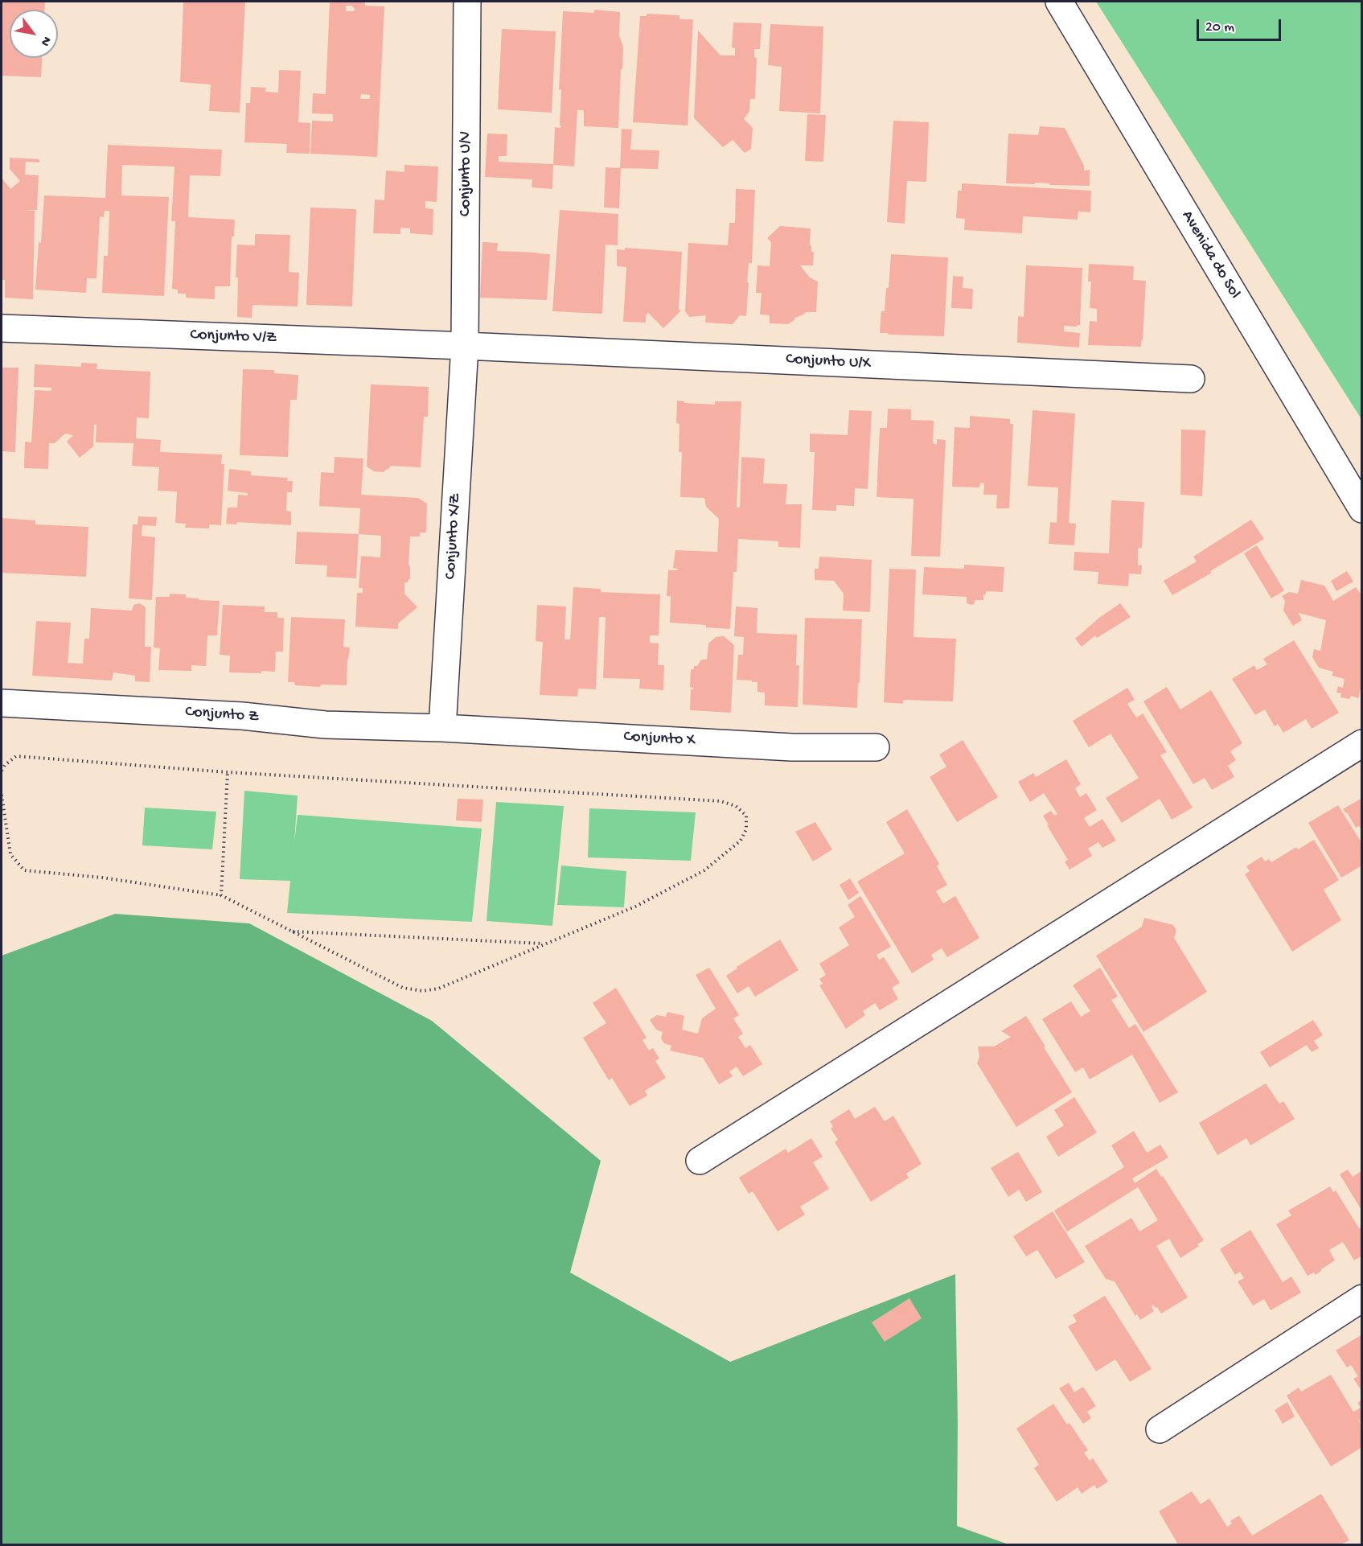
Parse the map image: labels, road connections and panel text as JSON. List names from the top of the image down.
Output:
{
  "streets": {
    "street": [
      "Conjunto U/V",
      "Avenida do Sol",
      "Conjunto V/Z",
      "Conjunto U/X",
      "Conjunto X/Z",
      "Conjunto Z",
      "Conjunto X"
    ]
  },
  "crossings": [
    ["Conjunto U/V", "Conjunto V/Z"],
    ["Conjunto U/V", "Conjunto U/X"],
    ["Conjunto U/V", "Conjunto X/Z"],
    ["Conjunto V/Z", "Conjunto U/X"],
    ["Conjunto V/Z", "Conjunto X/Z"],
    ["Conjunto U/X", "Conjunto X/Z"],
    ["Conjunto X/Z", "Conjunto Z"],
    ["Conjunto X/Z", "Conjunto X"],
    ["Conjunto Z", "Conjunto X"]
  ],
  "scale_bar": "20 m",
  "north": "bottom right"
}
